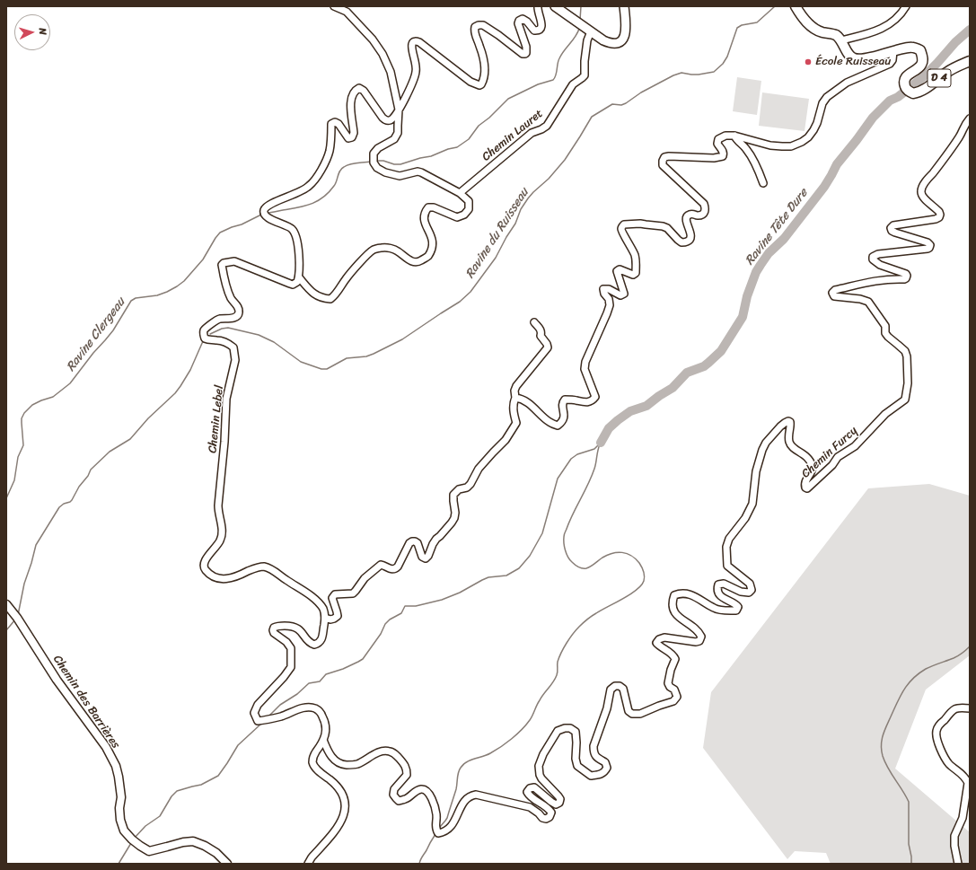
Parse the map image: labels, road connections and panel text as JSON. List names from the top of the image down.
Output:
{
  "streets": {
    "main road": ["D 4"],
    "street": [
      "Chemin Lauret",
      "Chemin Lebel",
      "Chemin Furcy",
      "Chemin des Barrières"
    ]
  },
  "water": ["Ravine Tête Dure", "Ravine du Ruisseau", "Ravine Clergeau"],
  "places": ["École Ruisseau"],
  "north": "right"
}
